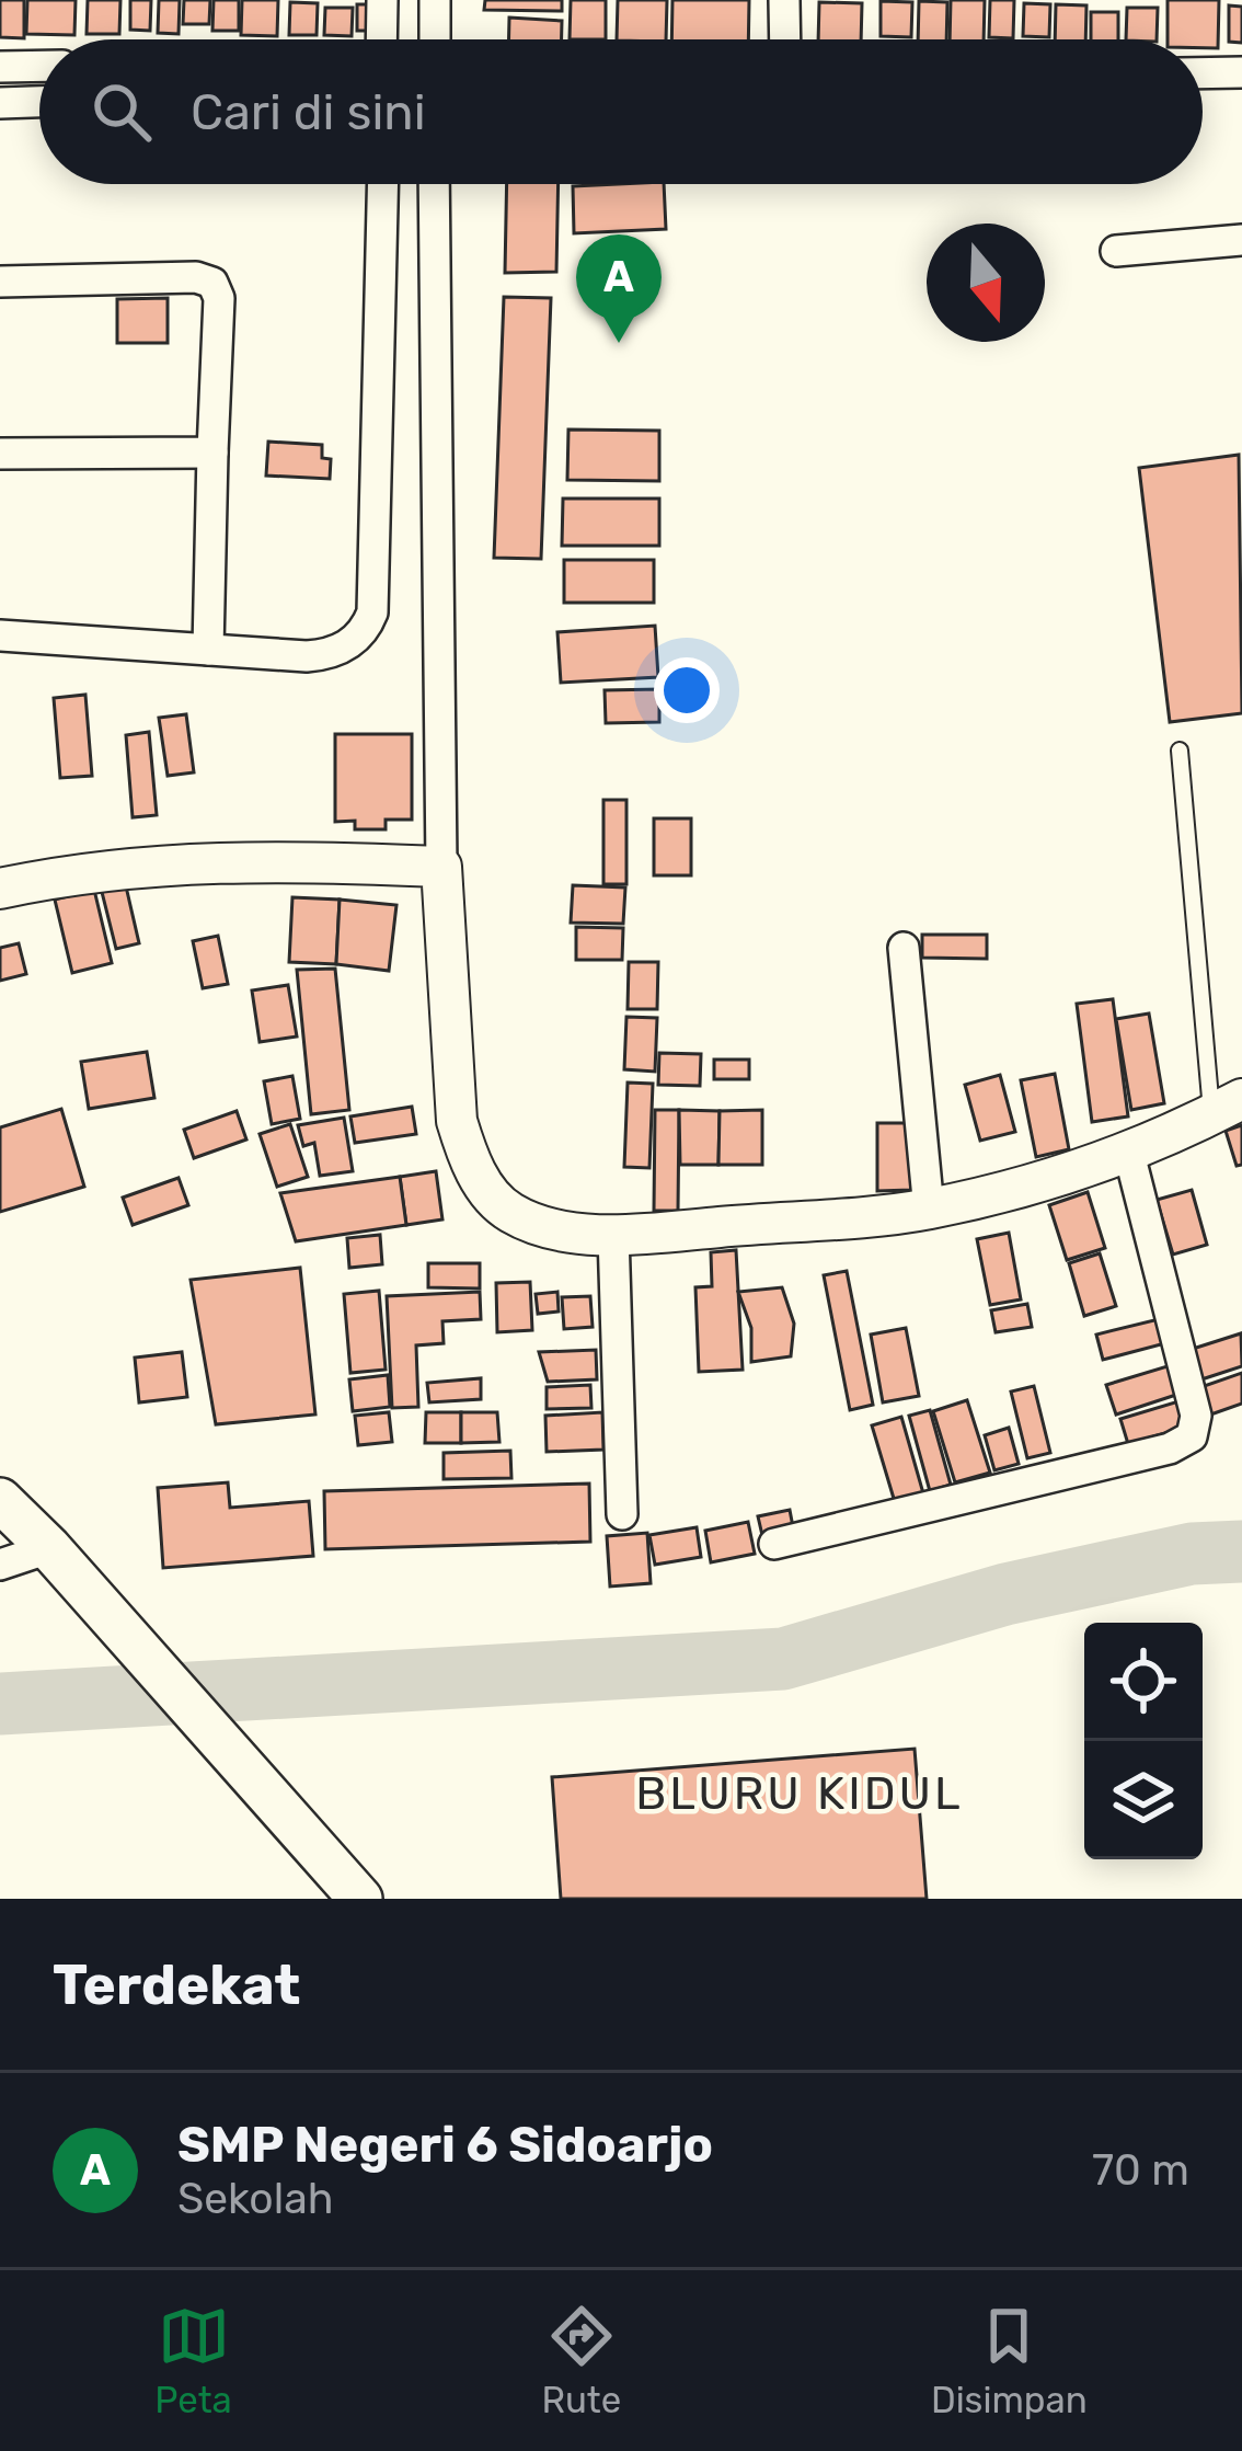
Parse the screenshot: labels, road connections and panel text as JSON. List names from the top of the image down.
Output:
{
  "districts": ["BLURU KIDUL"],
  "north": "bottom",
  "page": {
    "search": "Cari di sini",
    "pins": "A",
    "heading": "Terdekat",
    "list": [
      {
        "mark": "A",
        "name": "SMP Negeri 6 Sidoarjo",
        "note": "Sekolah",
        "value": "70 m"
      }
    ],
    "nav": ["Peta", "Rute", "Disimpan"]
  }
}
